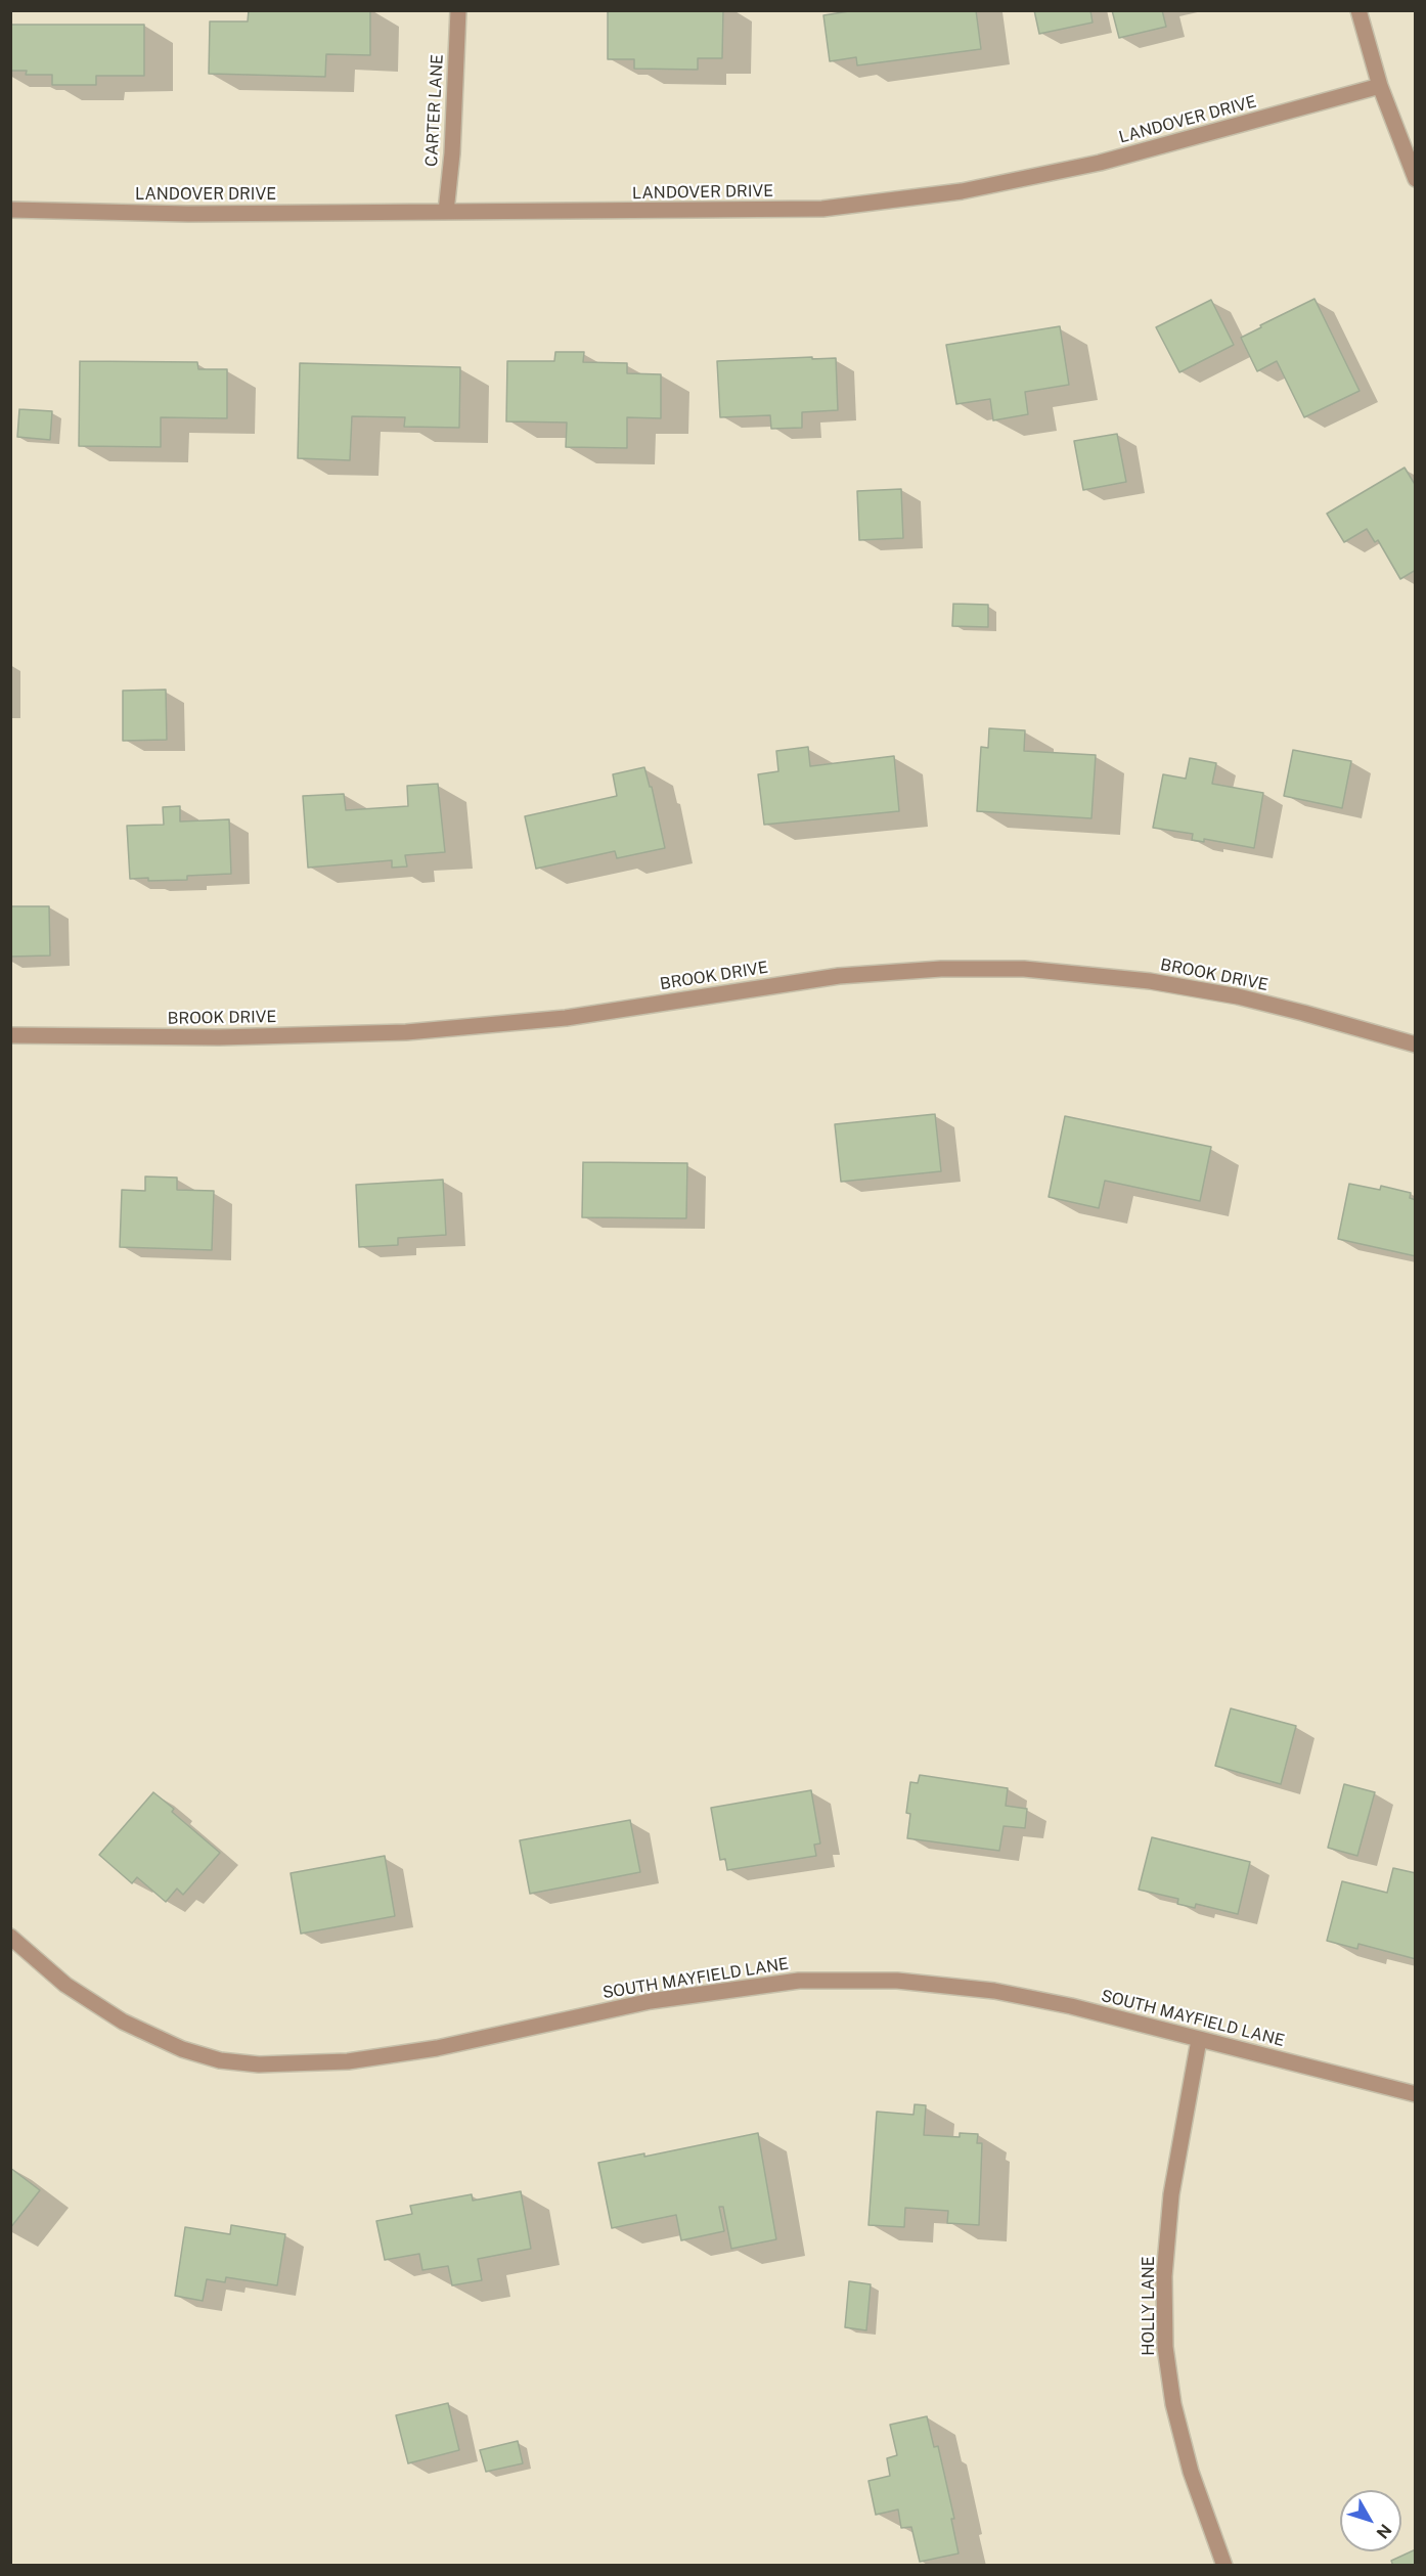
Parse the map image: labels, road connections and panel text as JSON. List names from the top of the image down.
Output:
{
  "streets": {
    "street": [
      "CARTER LANE",
      "LANDOVER DRIVE",
      "BROOK DRIVE",
      "SOUTH MAYFIELD LANE",
      "HOLLY LANE"
    ]
  },
  "crossings": [
    ["CARTER LANE", "LANDOVER DRIVE"],
    ["SOUTH MAYFIELD LANE", "HOLLY LANE"]
  ],
  "north": "bottom right"
}
